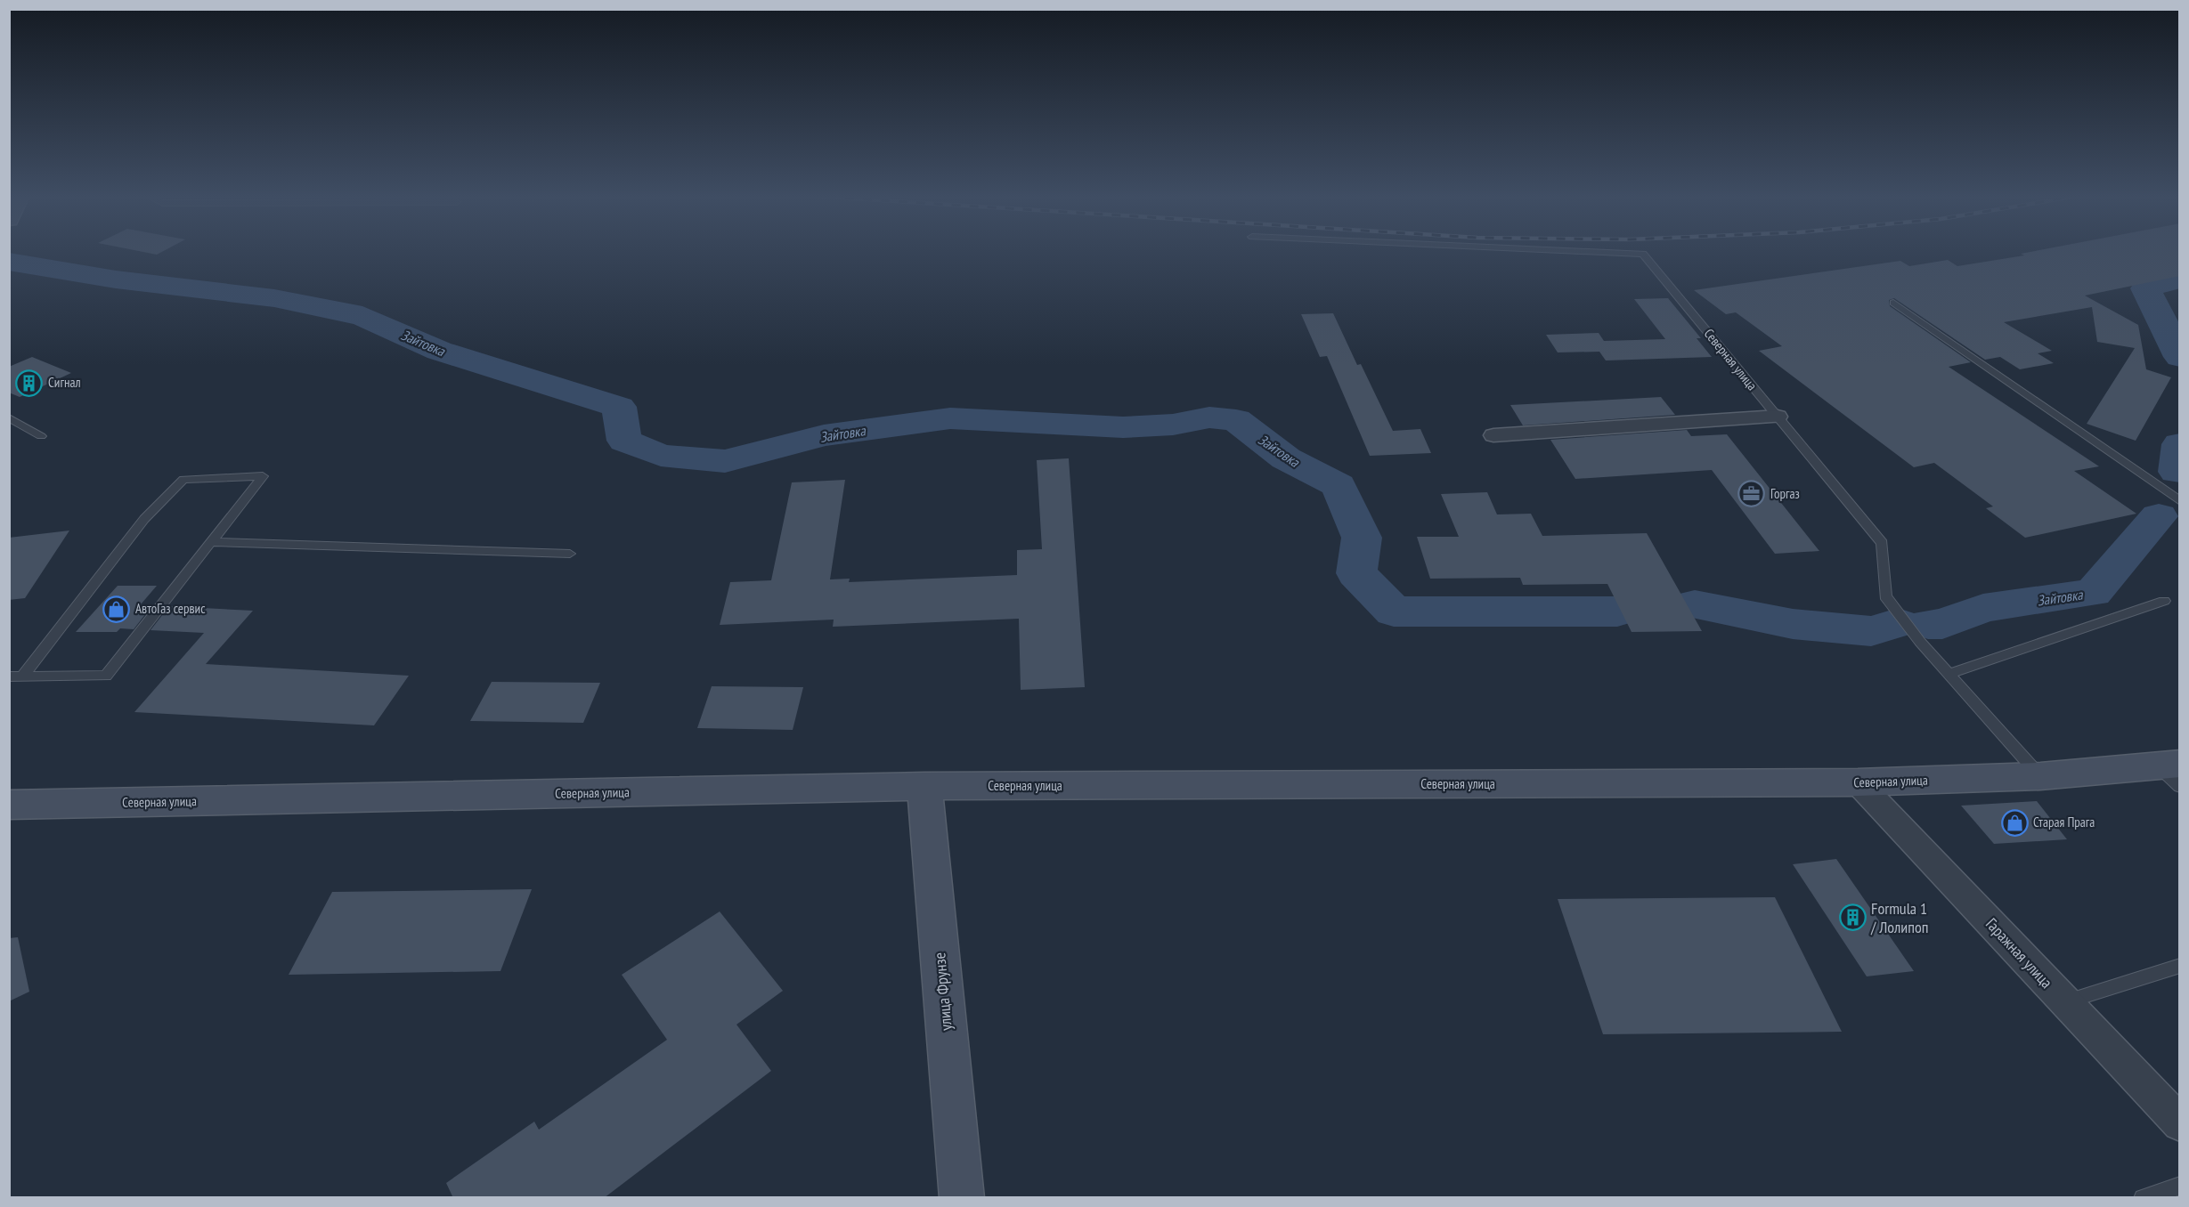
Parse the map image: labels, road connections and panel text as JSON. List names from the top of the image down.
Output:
{
  "streets": {
    "main road": ["Северная улица", "улица Фрунзе"],
    "street": ["Гаражная улица"]
  },
  "crossings": [
    ["Северная улица", "Гаражная улица"],
    ["Северная улица", "улица Фрунзе"]
  ],
  "water": ["Зайтовка"],
  "places": {
    "building": ["Сигнал", "Formula 1 / Лолипоп"],
    "office": ["Горгаз"],
    "shop": ["АвтоГаз сервис", "Старая Прага"]
  }
}
